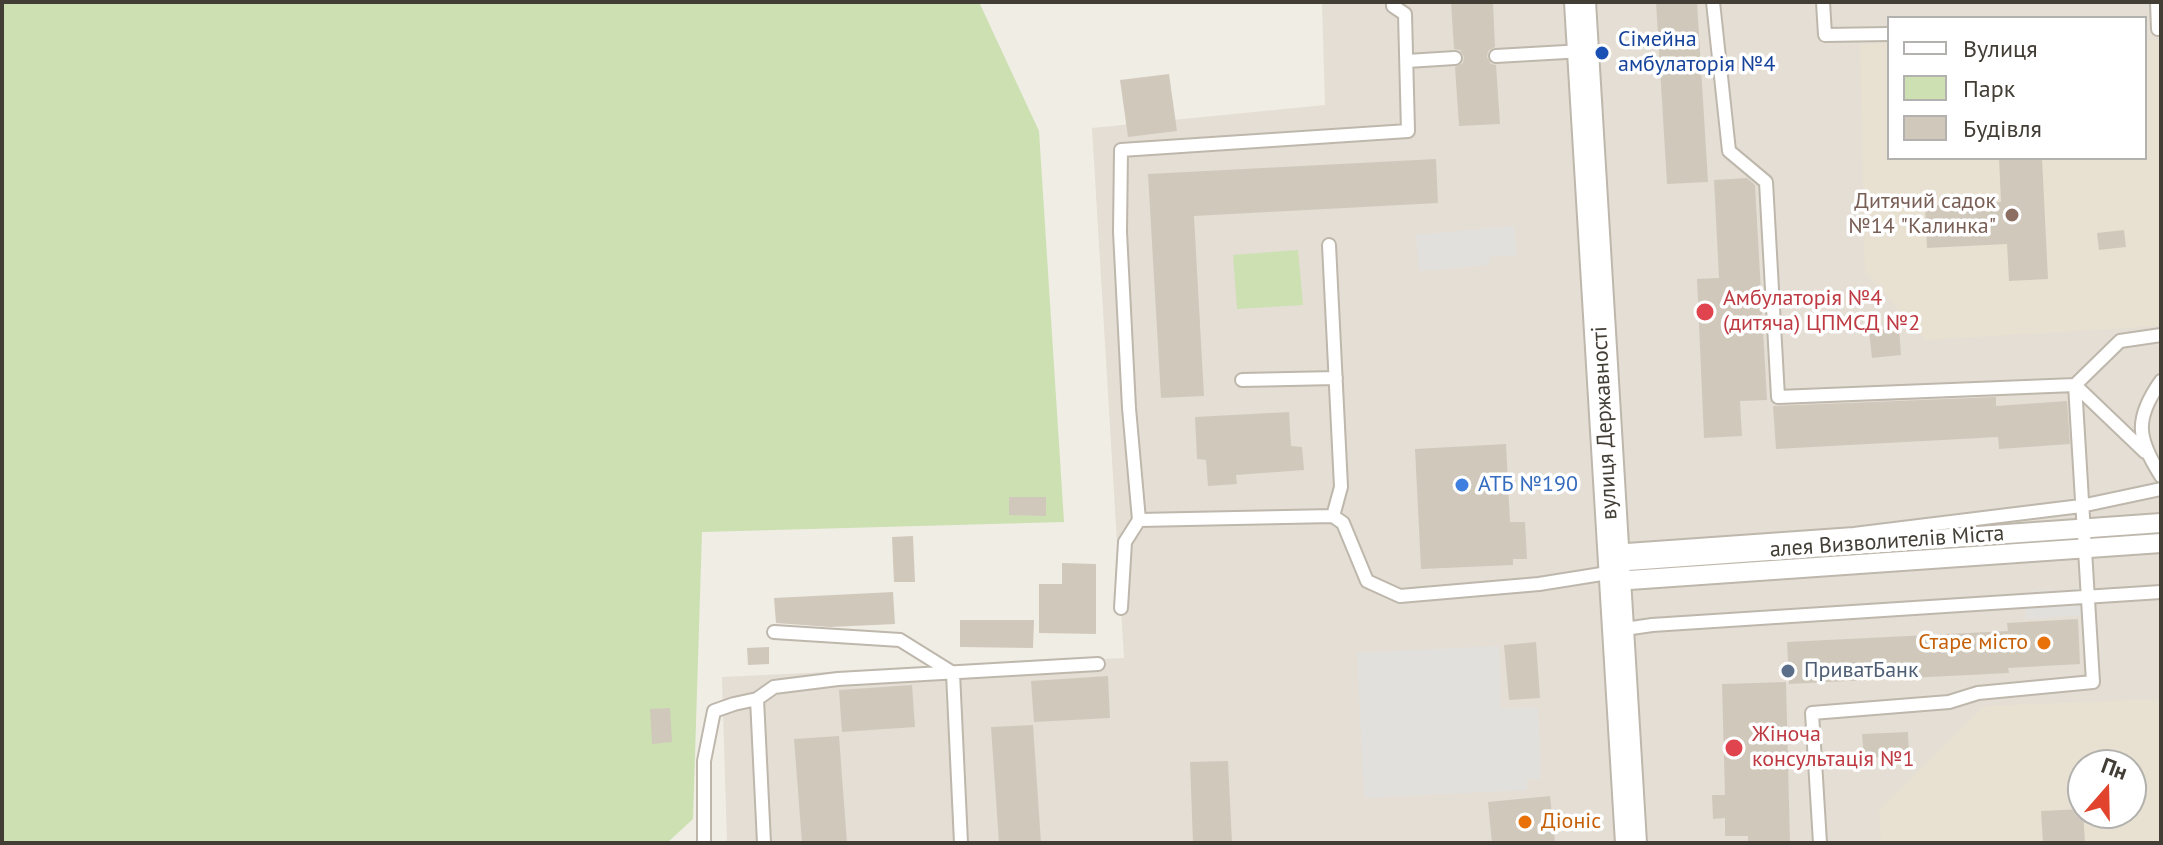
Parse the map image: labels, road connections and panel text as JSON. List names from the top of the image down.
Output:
{
  "streets": {
    "street": ["вулиця Державності", "алея Визволителів Міста"]
  },
  "crossings": [
    ["вулиця Державності", "алея Визволителів Міста"]
  ],
  "places": [
    "Сімейна амбулаторія №4",
    "Дитячий садок №14 \"Калинка\"",
    "Амбулаторія №4 (дитяча) ЦПМСД №2",
    "АТБ №190",
    "Старе місто",
    "ПриватБанк",
    "Жіноча консультація №1",
    "Діоніс"
  ],
  "legend": ["Вулиця", "Парк", "Будівля"],
  "north": "top"
}
